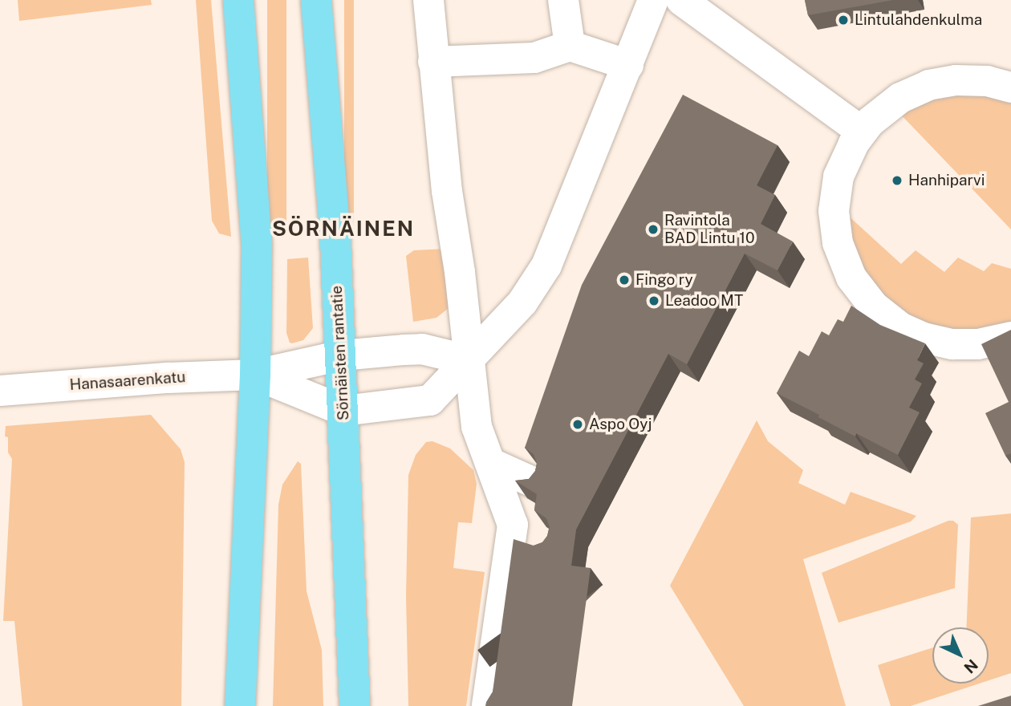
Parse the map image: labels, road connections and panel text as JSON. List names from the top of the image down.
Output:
{
  "streets": {
    "main road": ["Sörnäisten rantatie"],
    "street": ["Hanasaarenkatu"]
  },
  "districts": ["SÖRNÄINEN"],
  "places": [
    "Lintulahdenkulma",
    "Hanhiparvi",
    "Ravintola BAD Lintu 10",
    "Fingo ry",
    "Leadoo MT",
    "Aspo Oyj"
  ],
  "north": "bottom right"
}
